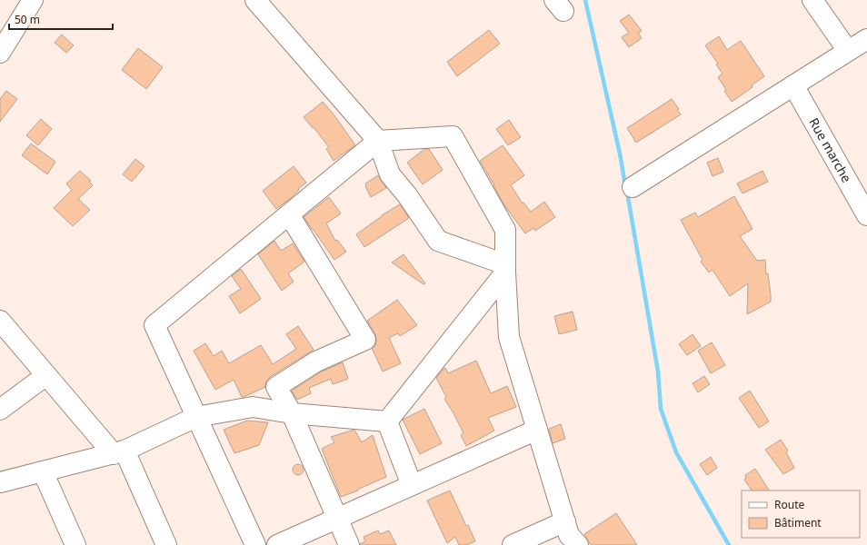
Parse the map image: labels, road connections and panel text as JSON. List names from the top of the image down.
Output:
{
  "streets": {
    "street": ["Rue marche"]
  },
  "legend": ["Route", "Bâtiment"],
  "scale_bar": "50 m"
}
